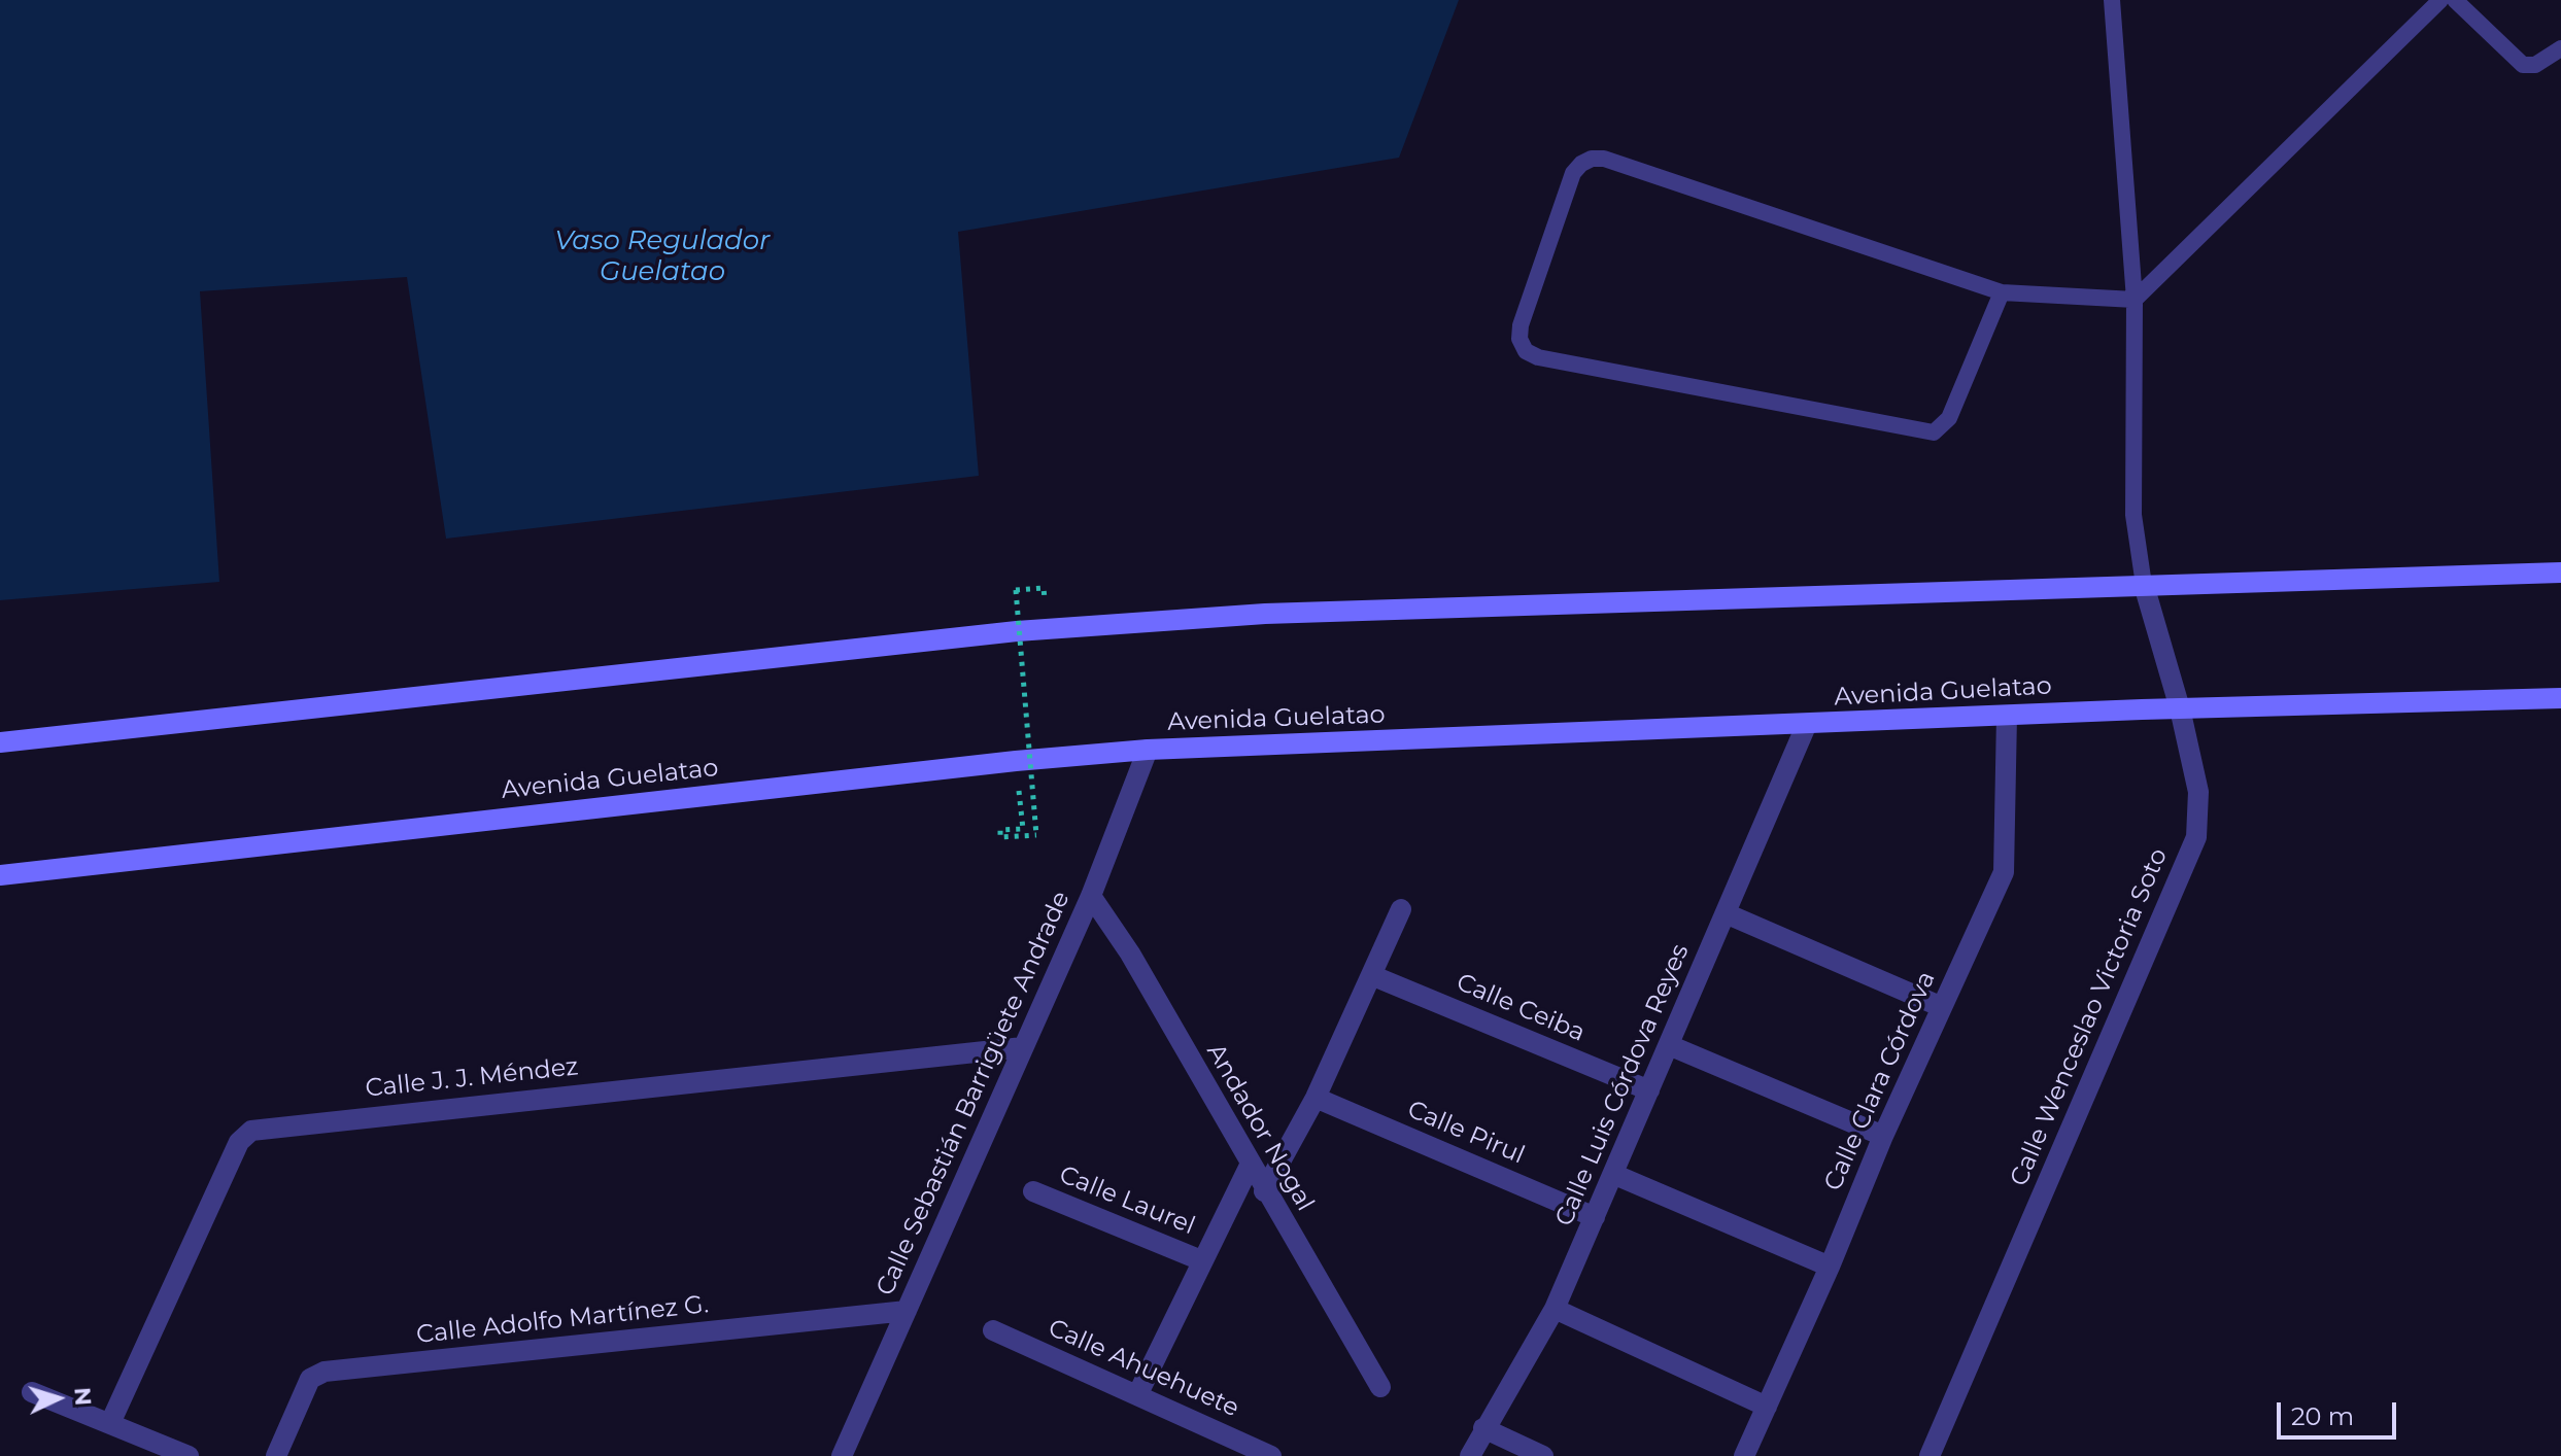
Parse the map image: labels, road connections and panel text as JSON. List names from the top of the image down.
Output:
{
  "streets": {
    "main road": ["Avenida Guelatao"],
    "street": [
      "Calle Ceiba",
      "Calle Wenceslao Victoria Soto",
      "Calle J. J. Méndez",
      "Calle Clara Córdova",
      "Calle Luis Córdova Reyes",
      "Calle Sebastián Barrigüete Andrade",
      "Andador Nogal",
      "Calle Pirul",
      "Calle Laurel",
      "Calle Adolfo Martínez G.",
      "Calle Ahuehuete"
    ]
  },
  "crossings": [
    ["Avenida Guelatao", "Calle Wenceslao Victoria Soto"],
    ["Avenida Guelatao", "Calle Clara Córdova"],
    ["Avenida Guelatao", "Calle Luis Córdova Reyes"],
    ["Avenida Guelatao", "Calle Sebastián Barrigüete Andrade"],
    ["Calle Ceiba", "Calle Luis Córdova Reyes"],
    ["Calle J. J. Méndez", "Calle Sebastián Barrigüete Andrade"],
    ["Calle Luis Córdova Reyes", "Calle Pirul"],
    ["Calle Sebastián Barrigüete Andrade", "Andador Nogal"],
    ["Calle Sebastián Barrigüete Andrade", "Calle Adolfo Martínez G."]
  ],
  "water": ["Vaso Regulador Guelatao"],
  "scale_bar": "20 m",
  "north": "right"
}
